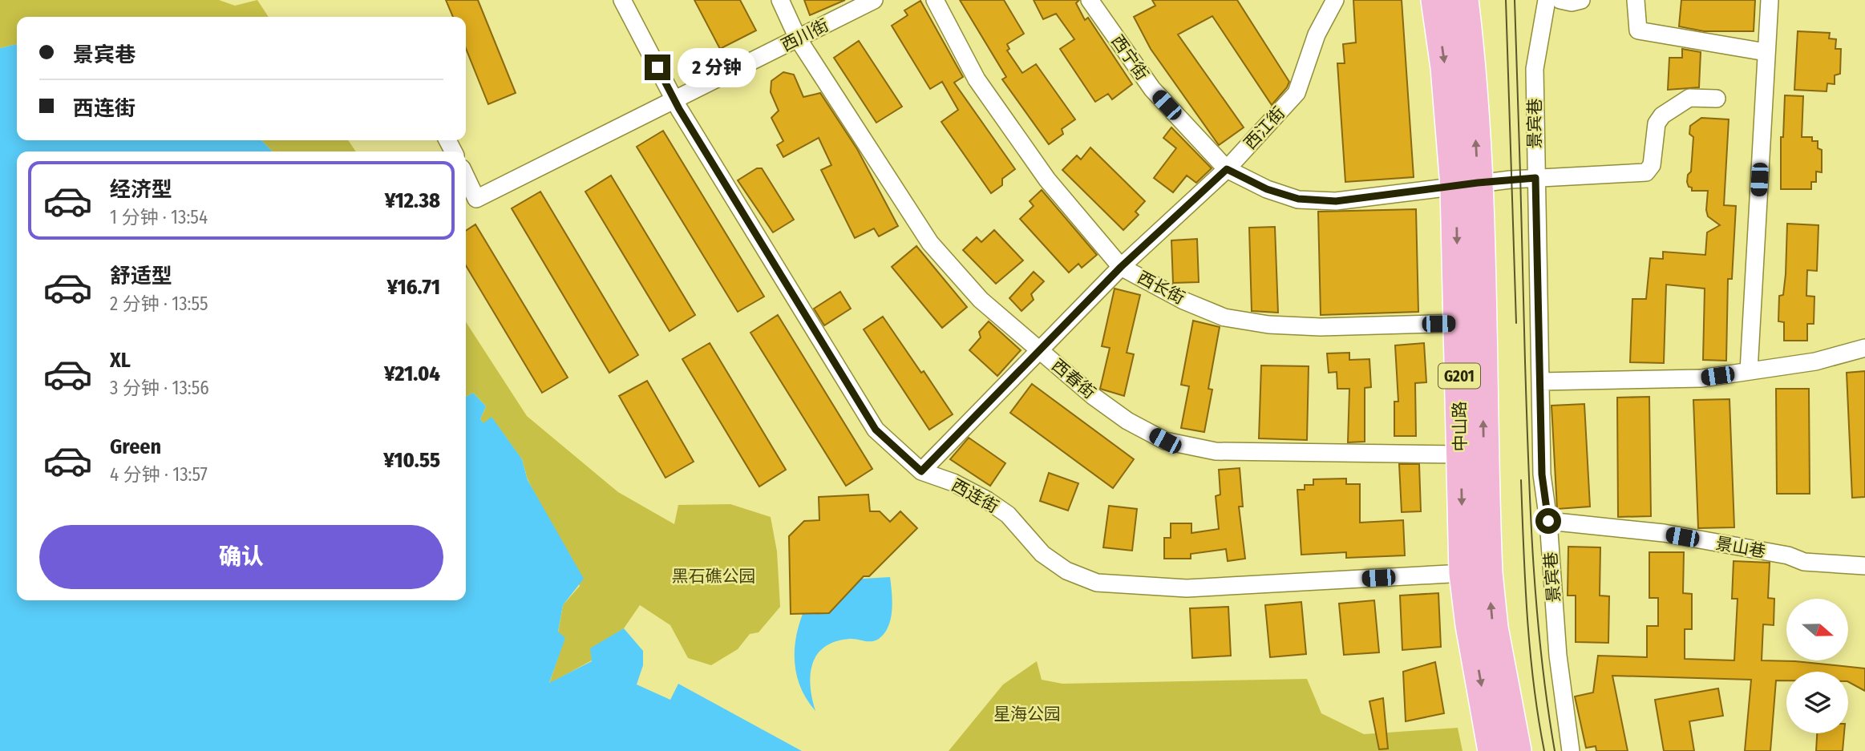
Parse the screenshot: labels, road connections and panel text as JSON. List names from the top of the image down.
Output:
{
  "streets": {
    "highway": ["G201", "中山路"],
    "street": [
      "西川街",
      "西宁街",
      "景宾巷",
      "西江街",
      "西长街",
      "西春街",
      "西连街",
      "景山巷"
    ]
  },
  "crossings": [
    ["西川街", "西春街"],
    ["西川街", "西连街"],
    ["西宁街", "景宾巷"],
    ["西宁街", "西江街"],
    ["西宁街", "中山路"],
    ["景宾巷", "景山巷"],
    ["西江街", "西长街"],
    ["西江街", "西春街"],
    ["西江街", "西连街"],
    ["西长街", "中山路"],
    ["西春街", "中山路"],
    ["中山路", "西连街"]
  ],
  "parks": ["黑石礁公园", "星海公园"],
  "north": "right",
  "page": {
    "banner": ["景宾巷", "西连街"],
    "bubble": "2 分钟",
    "list": [
      {
        "name": "经济型",
        "note": "1 分钟 · 13:54",
        "value": "¥12.38"
      },
      {
        "name": "舒适型",
        "note": "2 分钟 · 13:55",
        "value": "¥16.71"
      },
      {
        "name": "XL",
        "note": "3 分钟 · 13:56",
        "value": "¥21.04"
      },
      {
        "name": "Green",
        "note": "4 分钟 · 13:57",
        "value": "¥10.55"
      }
    ],
    "buttons": "确认"
  }
}
